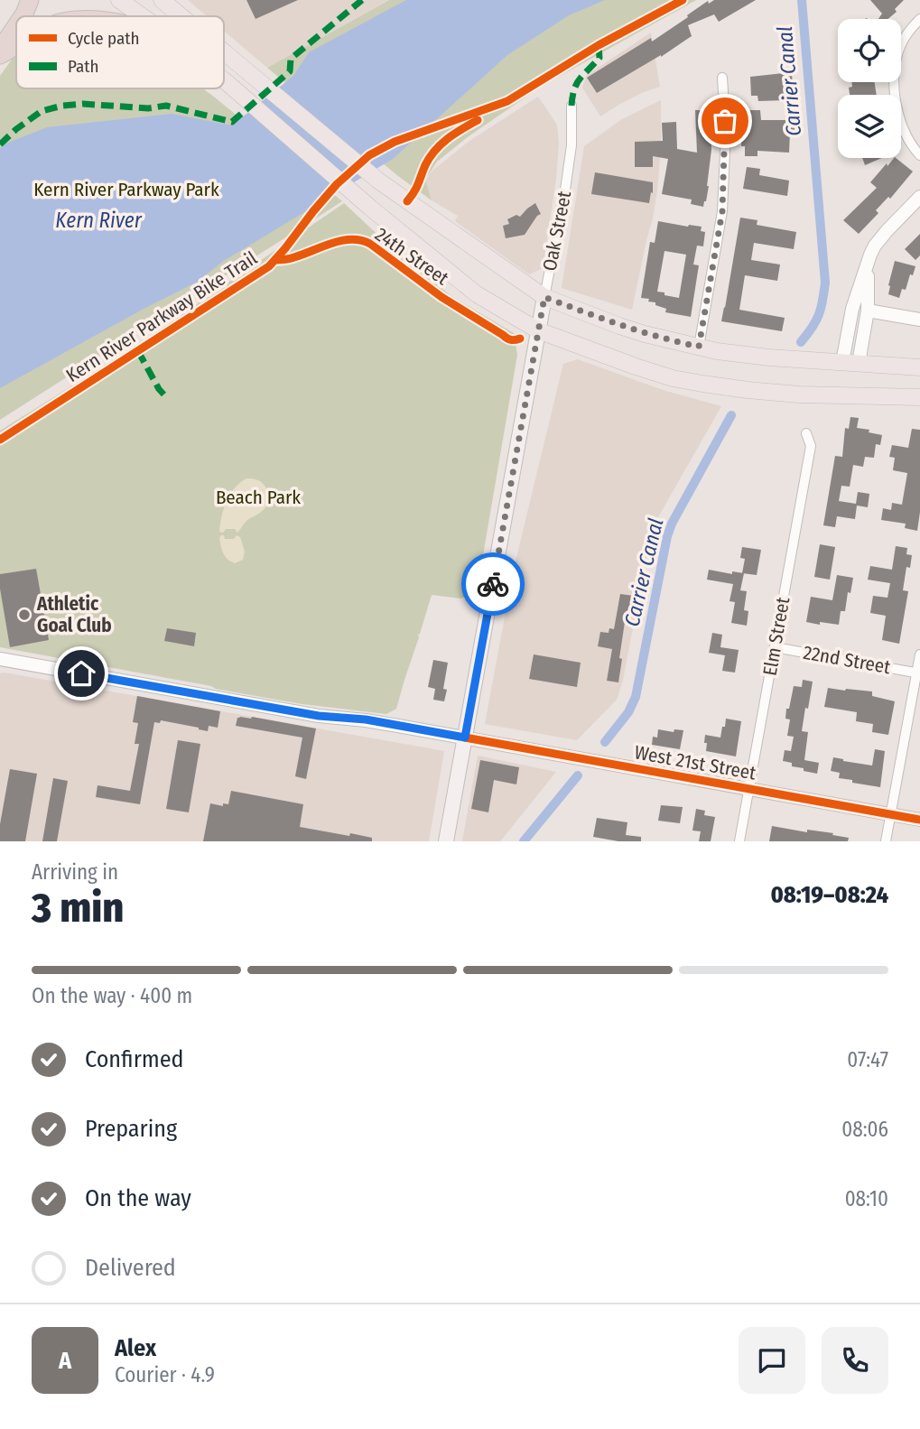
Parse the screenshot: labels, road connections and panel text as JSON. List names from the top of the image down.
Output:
{
  "streets": {
    "main road": ["Oak Street"],
    "street": ["Elm Street", "22nd Street", "West 21st Street"],
    "cycle path": ["24th Street", "Kern River Parkway Bike Trail"]
  },
  "crossings": [
    ["Oak Street", "West 21st Street"],
    ["Elm Street", "22nd Street"],
    ["Elm Street", "West 21st Street"]
  ],
  "water": ["Carrier Canal", "Kern River"],
  "parks": ["Kern River Parkway Park", "Beach Park"],
  "places": ["Athletic Goal Club"],
  "legend": ["Cycle path", "Path"],
  "page": {
    "heading": ["3 min", "Arriving in", "08:19–08:24"],
    "panel": ["Alex", "Courier · 4.9"],
    "bar": "On the way · 400 m",
    "list": [
      ["Confirmed", "07:47"],
      ["Preparing", "08:06"],
      ["On the way", "08:10"],
      "Delivered"
    ],
    "round": "A"
  }
}
